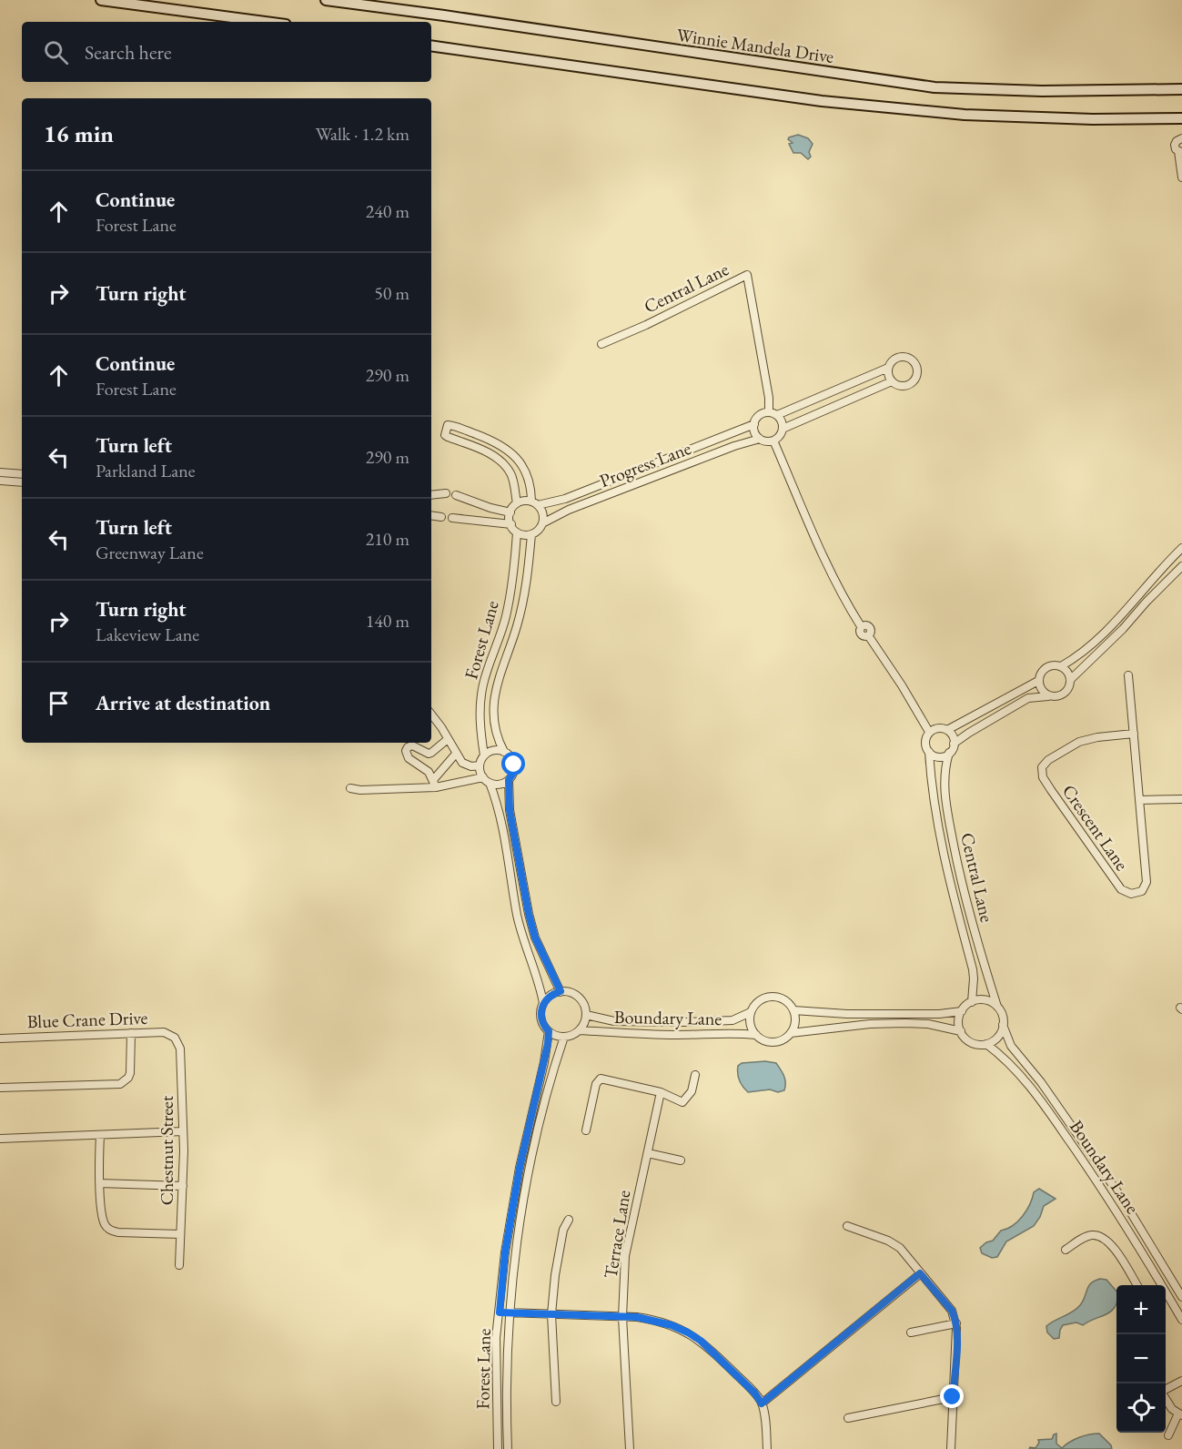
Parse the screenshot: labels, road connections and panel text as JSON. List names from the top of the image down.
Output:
{
  "streets": {
    "main road": ["Winnie Mandela Drive"],
    "street": [
      "Central Lane",
      "Progress Lane",
      "Forest Lane",
      "Crescent Lane",
      "Boundary Lane",
      "Blue Crane Drive",
      "Chestnut Street",
      "Terrace Lane"
    ]
  },
  "crossings": [
    ["Central Lane", "Progress Lane"],
    ["Central Lane", "Boundary Lane"],
    ["Progress Lane", "Forest Lane"],
    ["Forest Lane", "Boundary Lane"],
    ["Blue Crane Drive", "Chestnut Street"]
  ],
  "page": {
    "search": "Search here",
    "heading": ["16 min", "Walk · 1.2 km"],
    "list": [
      ["Continue", "Forest Lane", "240 m"],
      ["Turn right", "50 m"],
      ["Continue", "Forest Lane", "290 m"],
      ["Turn left", "Parkland Lane", "290 m"],
      ["Turn left", "Greenway Lane", "210 m"],
      ["Turn right", "Lakeview Lane", "140 m"],
      "Arrive at destination"
    ],
    "map_buttons": ["+", "−"]
  }
}
